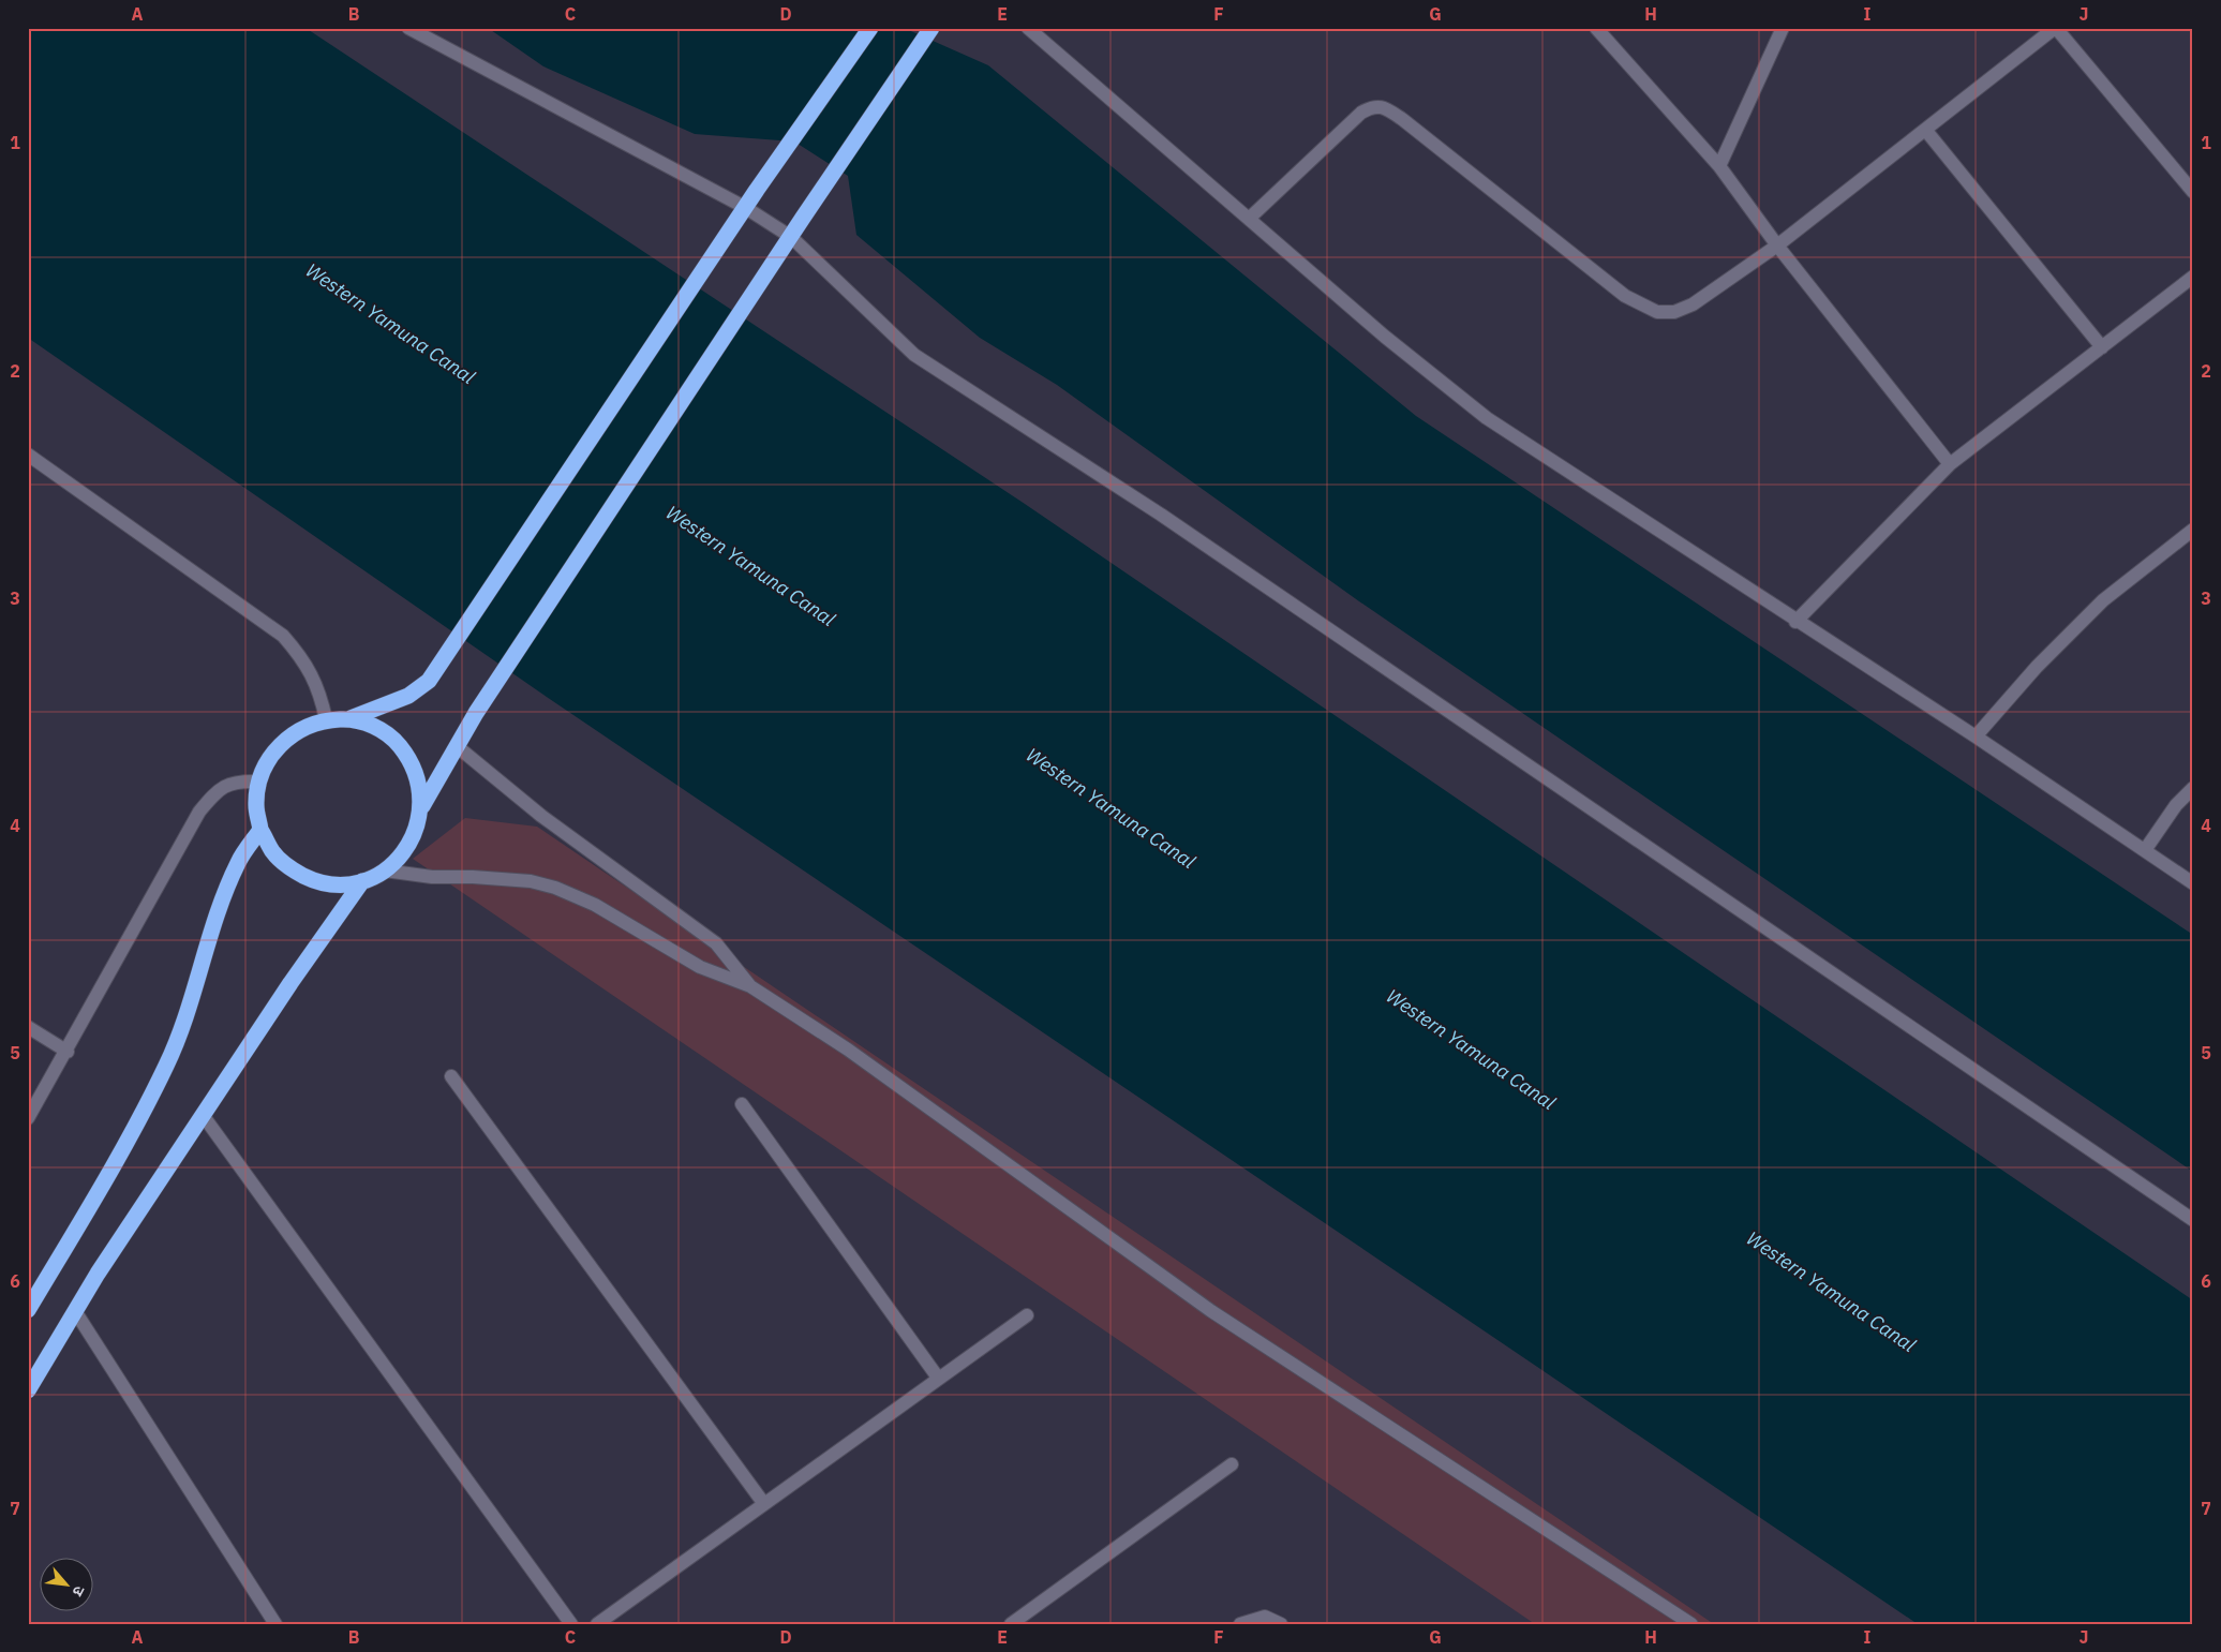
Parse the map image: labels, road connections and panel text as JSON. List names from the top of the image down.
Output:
{
  "water": ["Western Yamuna Canal"],
  "north": "bottom right",
  "grid": {
    "columns": [
      "A",
      "B",
      "C",
      "D",
      "E",
      "F",
      "G",
      "H",
      "I",
      "J"
    ],
    "rows": [
      "1",
      "2",
      "3",
      "4",
      "5",
      "6",
      "7"
    ]
  }
}
